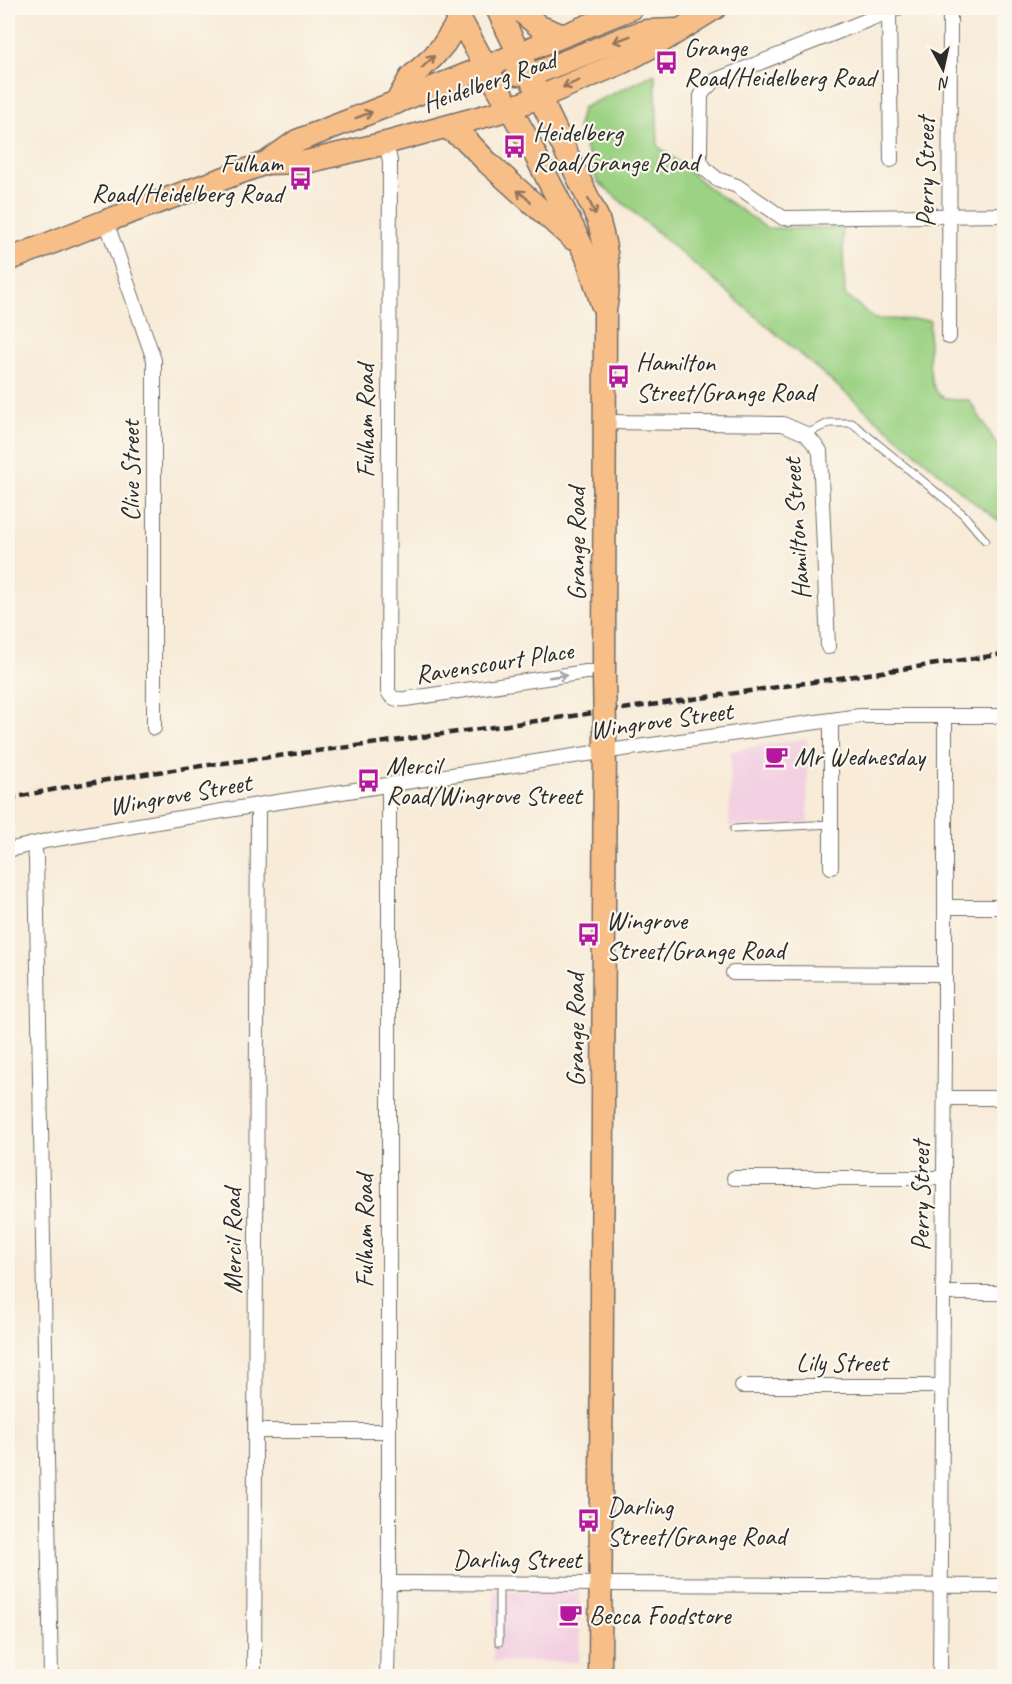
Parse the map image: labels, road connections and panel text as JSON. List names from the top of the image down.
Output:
{
  "streets": {
    "main road": ["Heidelberg Road", "Grange Road"],
    "street": [
      "Perry Street",
      "Fulham Road",
      "Clive Street",
      "Hamilton Street",
      "Ravenscourt Place",
      "Wingrove Street",
      "Mercil Road",
      "Lily Street",
      "Darling Street"
    ]
  },
  "crossings": [
    ["Heidelberg Road", "Fulham Road"],
    ["Heidelberg Road", "Clive Street"],
    ["Heidelberg Road", "Grange Road"],
    ["Perry Street", "Wingrove Street"],
    ["Perry Street", "Lily Street"],
    ["Perry Street", "Darling Street"],
    ["Fulham Road", "Ravenscourt Place"],
    ["Fulham Road", "Wingrove Street"],
    ["Fulham Road", "Darling Street"],
    ["Hamilton Street", "Grange Road"],
    ["Grange Road", "Ravenscourt Place"],
    ["Grange Road", "Wingrove Street"],
    ["Grange Road", "Darling Street"],
    ["Wingrove Street", "Mercil Road"]
  ],
  "one_way": ["Ravenscourt Place"],
  "places": {
    "bus stop": [
      "Grange Road/Heidelberg Road",
      "Heidelberg Road/Grange Road",
      "Fulham Road/Heidelberg Road",
      "Hamilton Street/Grange Road",
      "Mercil Road/Wingrove Street",
      "Wingrove Street/Grange Road",
      "Darling Street/Grange Road"
    ],
    "cafe": ["Mr Wednesday", "Becca Foodstore"]
  },
  "north": "bottom"
}
